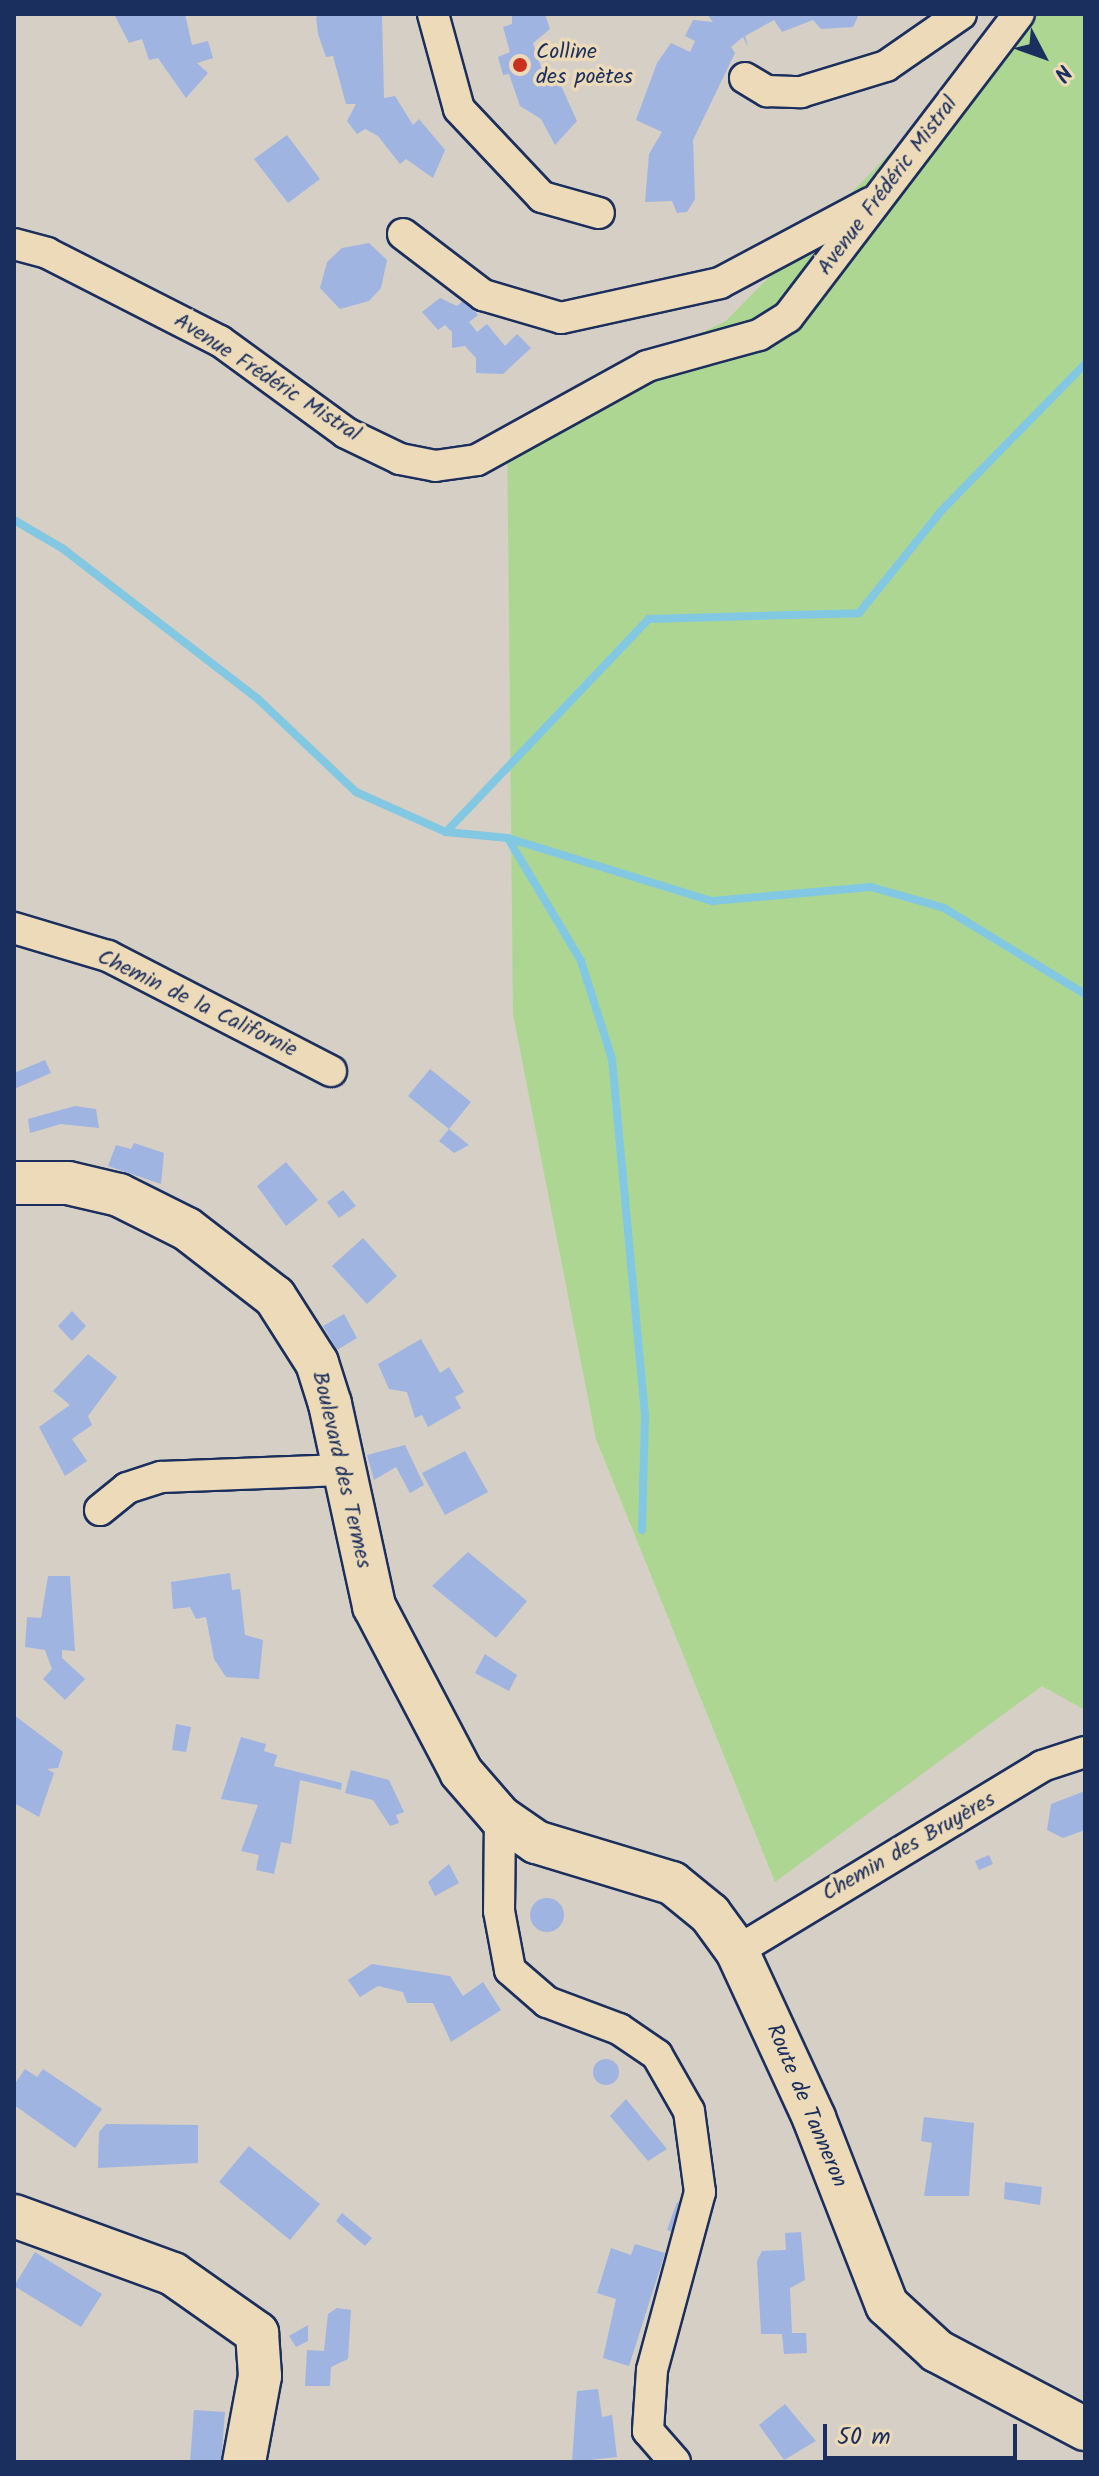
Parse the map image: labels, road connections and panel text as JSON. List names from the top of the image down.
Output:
{
  "streets": {
    "street": [
      "Avenue Frédéric Mistral",
      "Chemin de la Californie",
      "Boulevard des Termes",
      "Chemin des Bruyères",
      "Route de Tanneron"
    ]
  },
  "crossings": [
    ["Boulevard des Termes", "Route de Tanneron"],
    ["Chemin des Bruyères", "Route de Tanneron"]
  ],
  "places": ["Colline des poètes"],
  "scale_bar": "50 m",
  "north": "bottom right"
}
